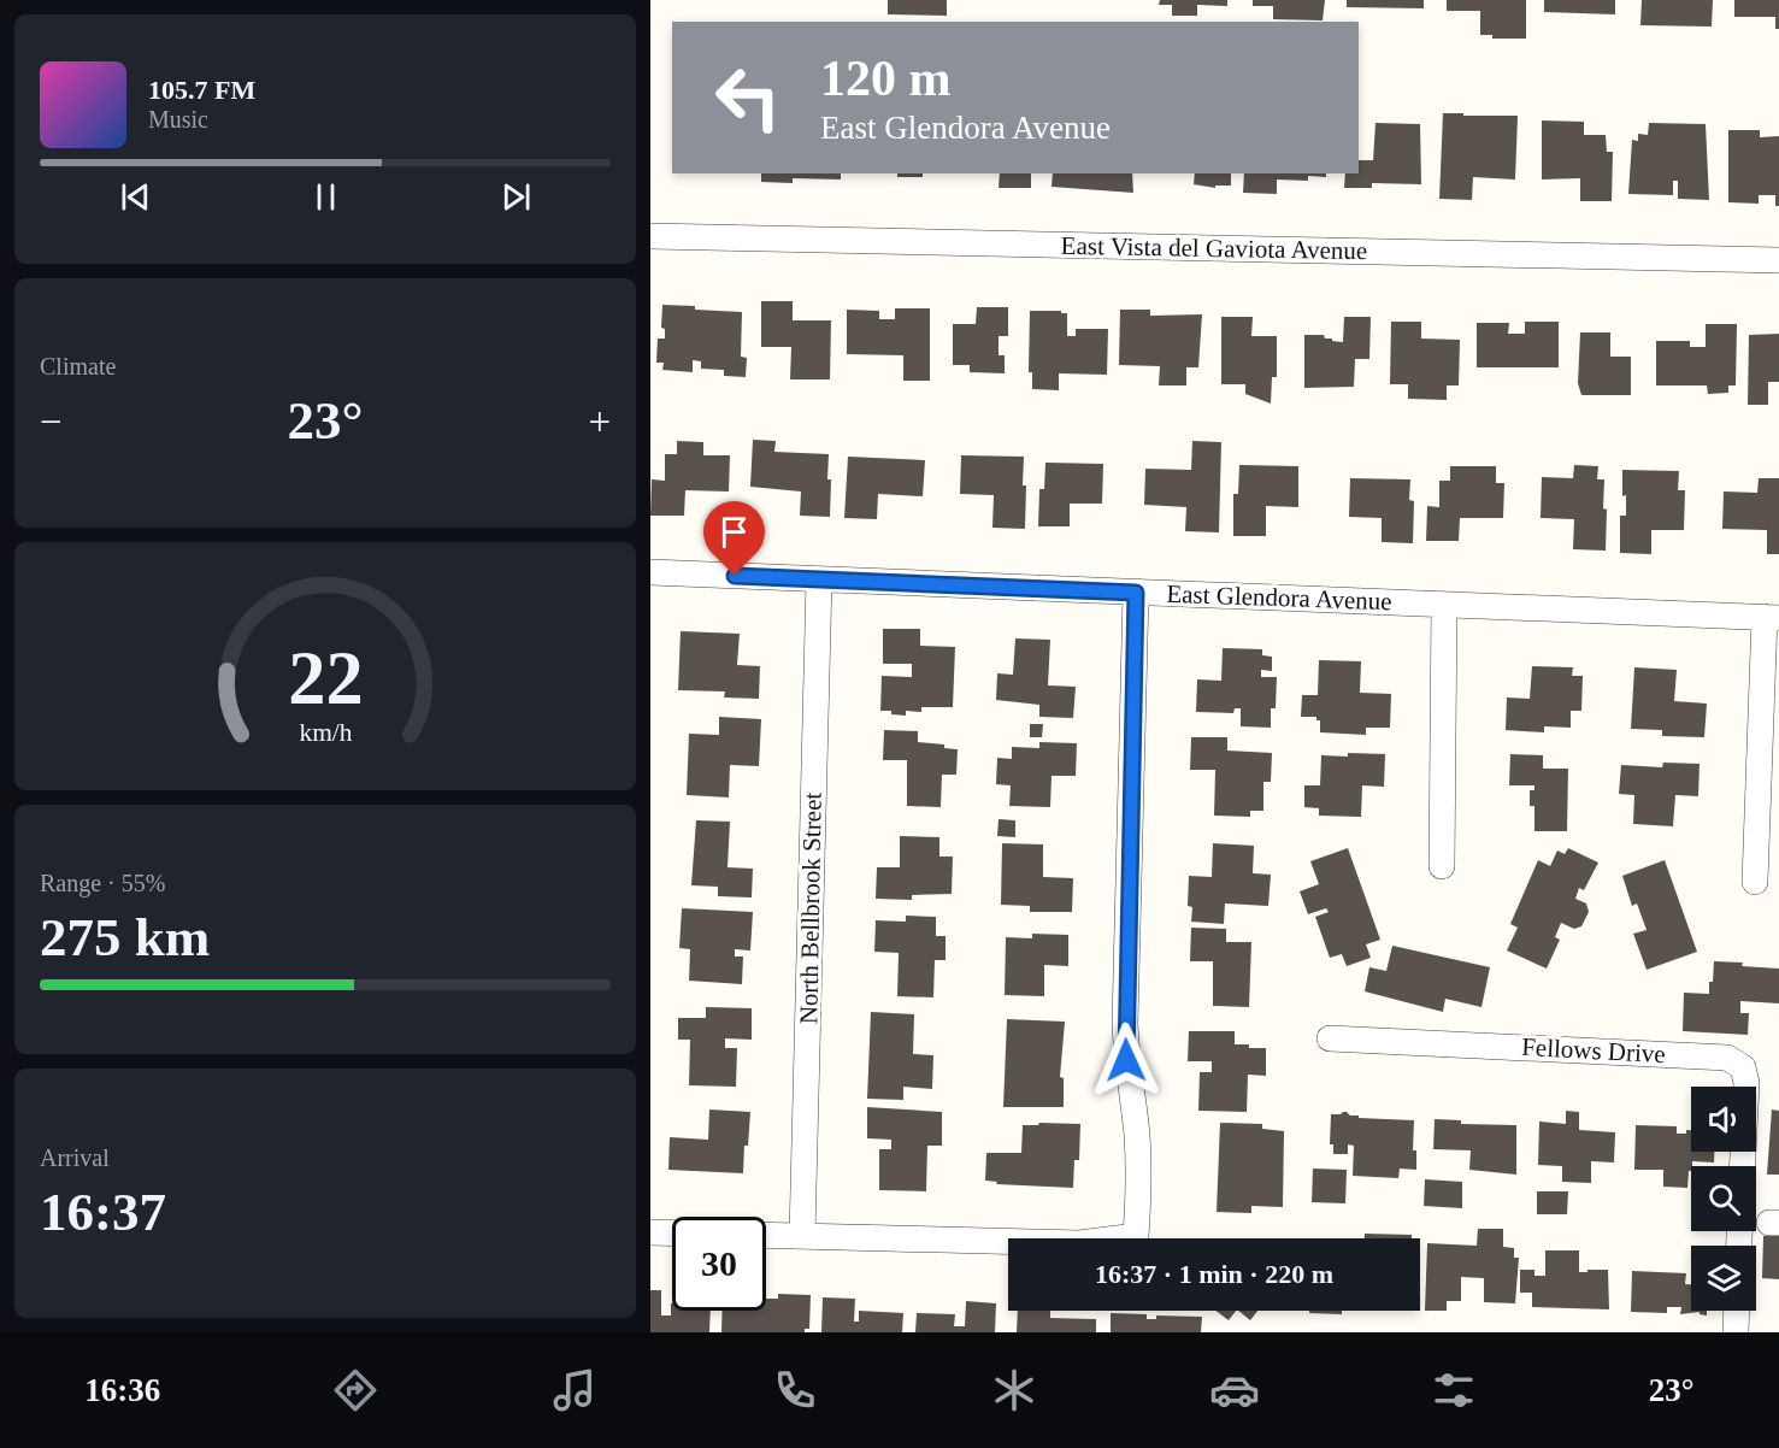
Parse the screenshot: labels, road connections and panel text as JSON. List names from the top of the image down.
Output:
{
  "streets": {
    "street": [
      "East Vista del Gaviota Avenue",
      "East Glendora Avenue",
      "North Bellbrook Street",
      "Fellows Drive"
    ]
  },
  "crossings": [
    ["East Glendora Avenue", "North Bellbrook Street"]
  ],
  "page": {
    "turn": ["120 m", "East Glendora Avenue"],
    "song": ["105.7 FM", "Music"],
    "tile": [
      "Climate",
      ["Range · 55%", "275 km"],
      ["Arrival", "16:37"]
    ],
    "heat": ["−", "23°", "+"],
    "limit": "30",
    "trip": "16:37 · 1 min · 220 m",
    "tabs": ["16:36", "23°"],
    "gauge": ["22", "km/h"]
  }
}
